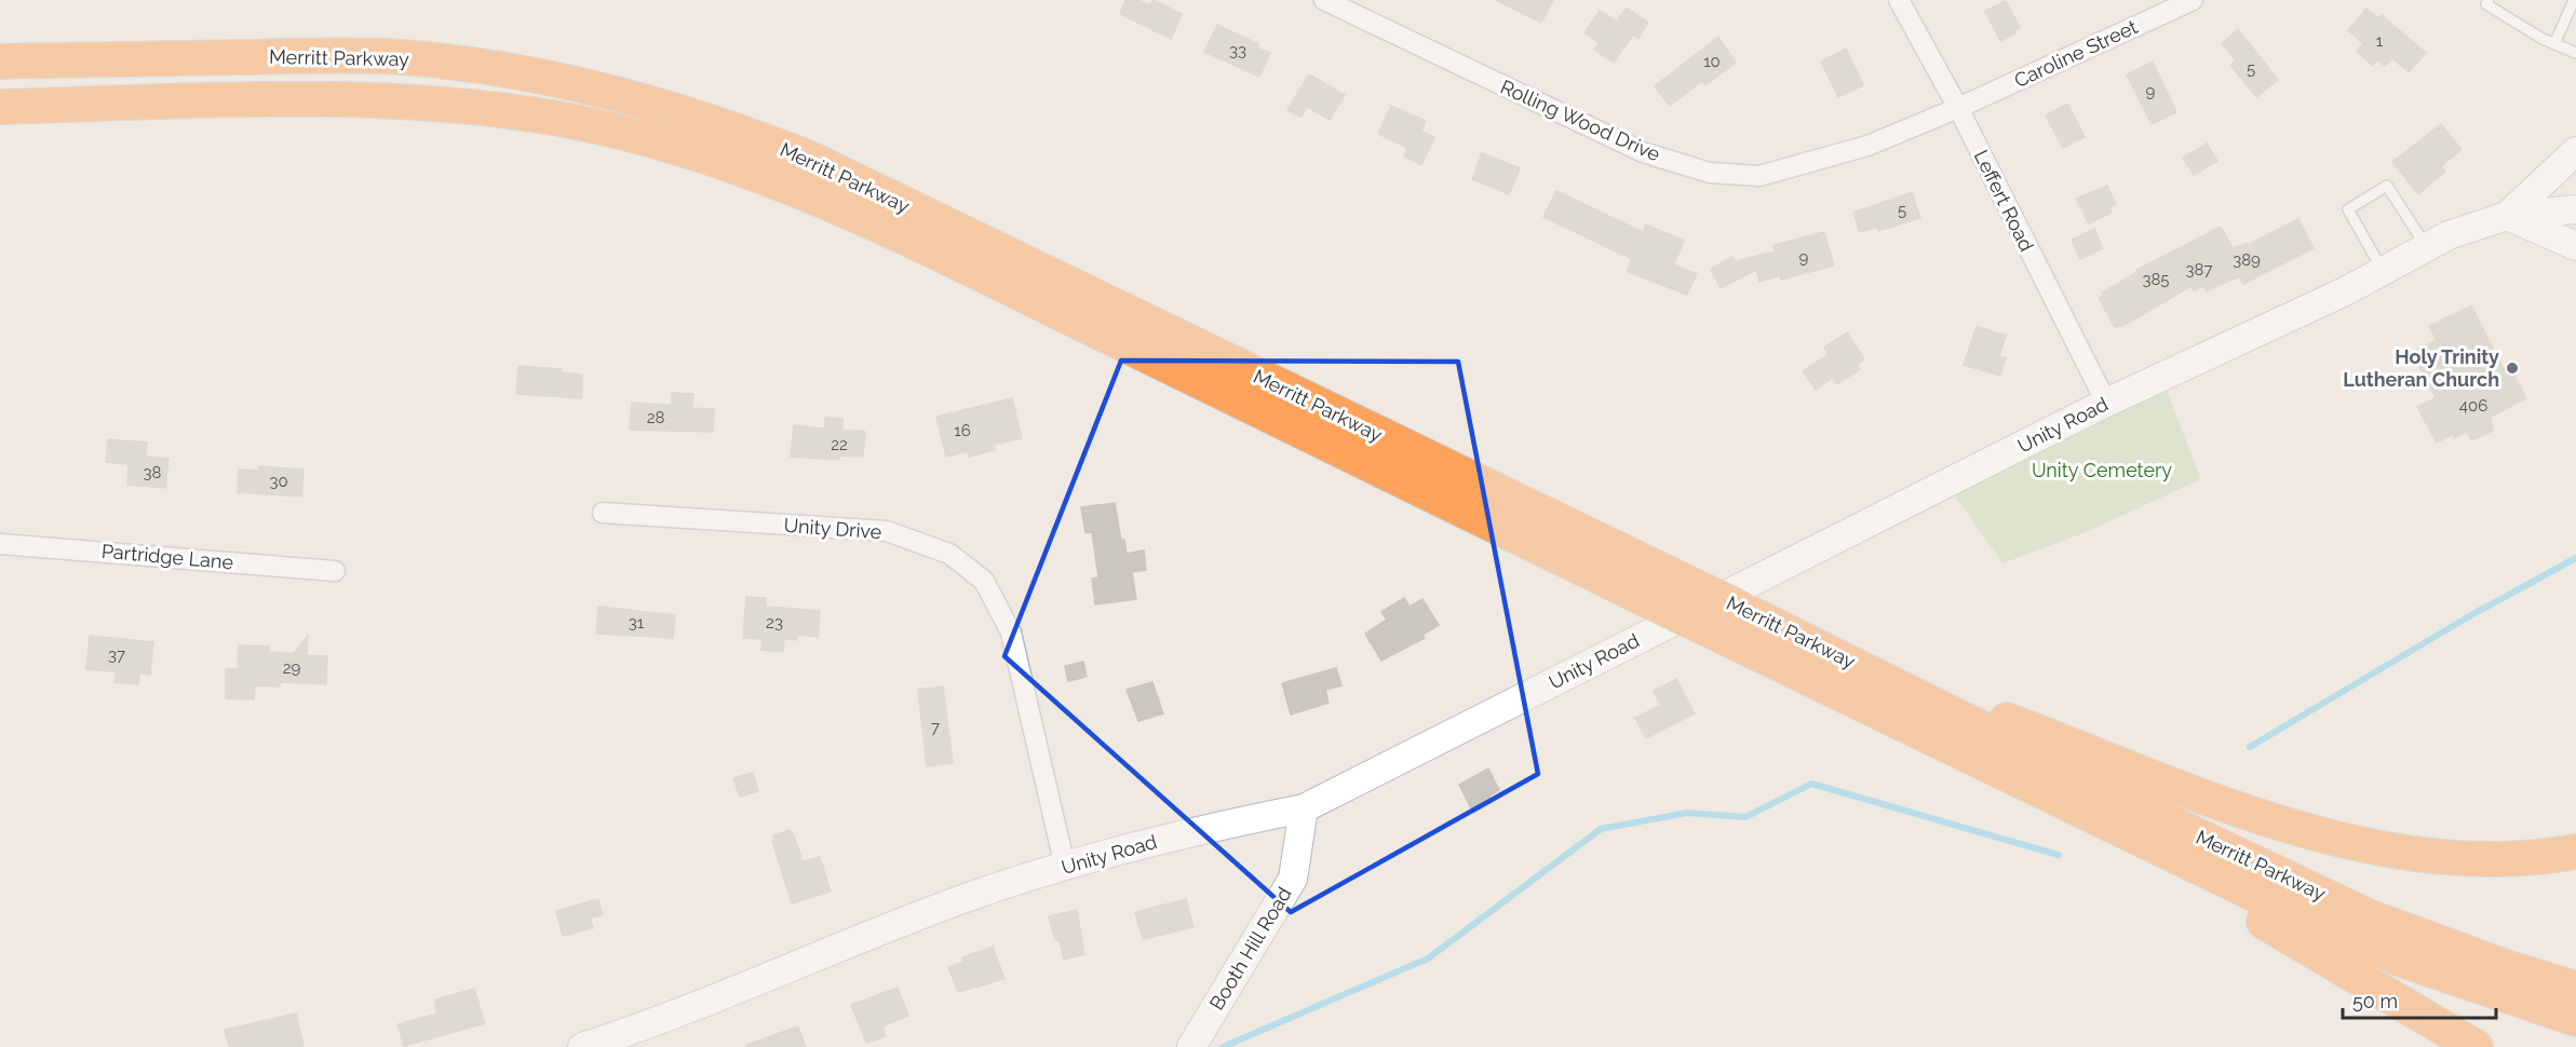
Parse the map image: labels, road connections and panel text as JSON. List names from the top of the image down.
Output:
{
  "streets": {
    "highway": ["Merritt Parkway"],
    "main road": ["Unity Road", "Booth Hill Road"],
    "street": [
      "Caroline Street",
      "Rolling Wood Drive",
      "Leffert Road",
      "Unity Drive",
      "Partridge Lane"
    ]
  },
  "crossings": [
    ["Caroline Street", "Rolling Wood Drive"],
    ["Caroline Street", "Leffert Road"],
    ["Rolling Wood Drive", "Leffert Road"],
    ["Leffert Road", "Unity Road"],
    ["Unity Road", "Unity Drive"],
    ["Unity Road", "Booth Hill Road"]
  ],
  "parks": ["Unity Cemetery"],
  "places": ["Holy Trinity Lutheran Church"],
  "house_numbers": [
    "1",
    "33",
    "10",
    "5",
    "9",
    "5",
    "9",
    "389",
    "387",
    "385",
    "406",
    "28",
    "16",
    "22",
    "38",
    "30",
    "31",
    "23",
    "37",
    "29",
    "7"
  ],
  "scale_bar": "50 m"
}
